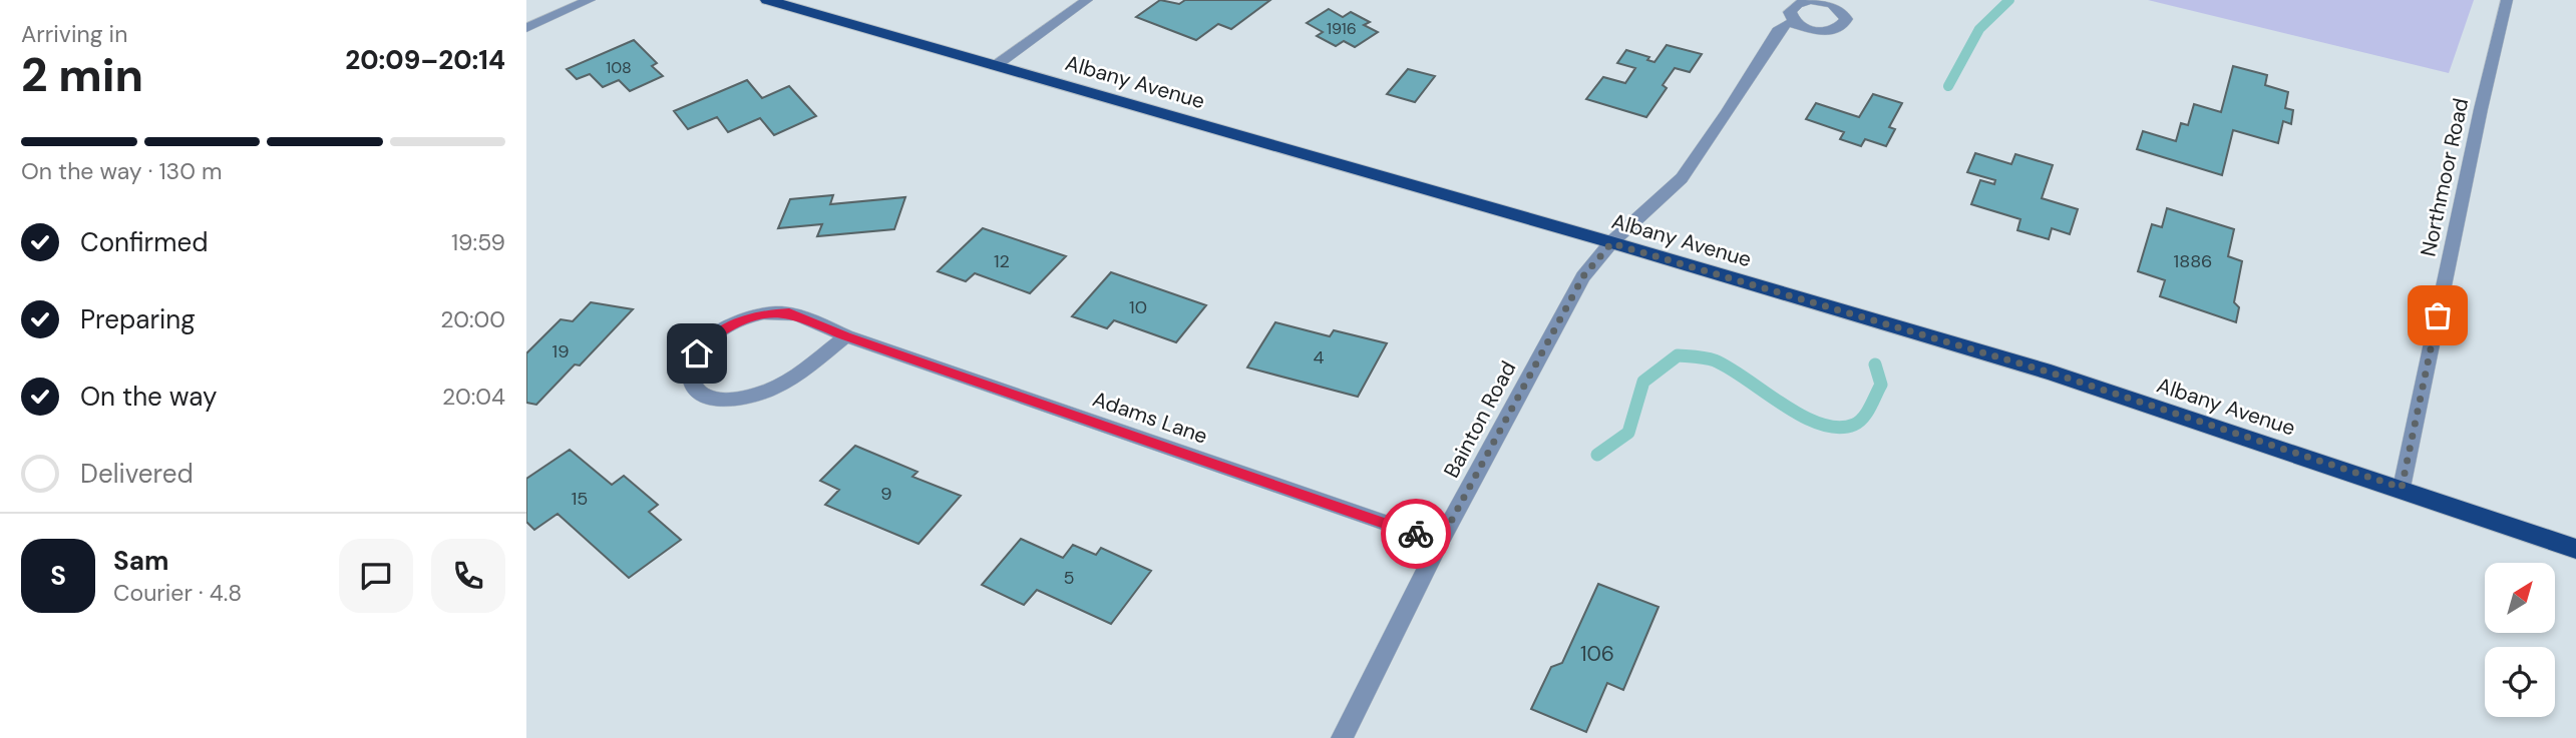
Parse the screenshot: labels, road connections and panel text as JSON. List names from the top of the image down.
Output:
{
  "streets": {
    "highway": ["Albany Avenue"],
    "street": ["Northmoor Road", "Adams Lane", "Bainton Road"]
  },
  "crossings": [
    ["Albany Avenue", "Northmoor Road"],
    ["Albany Avenue", "Bainton Road"],
    ["Adams Lane", "Bainton Road"]
  ],
  "house_numbers": [
    "1916",
    "108",
    "12",
    "1886",
    "10",
    "19",
    "4",
    "9",
    "15",
    "5",
    "106"
  ],
  "north": "top right",
  "page": {
    "heading": ["2 min", "Arriving in", "20:09–20:14"],
    "panel": ["Sam", "Courier · 4.8"],
    "bar": "On the way · 130 m",
    "list": [
      ["Confirmed", "19:59"],
      ["Preparing", "20:00"],
      ["On the way", "20:04"],
      "Delivered"
    ],
    "round": "S"
  }
}
